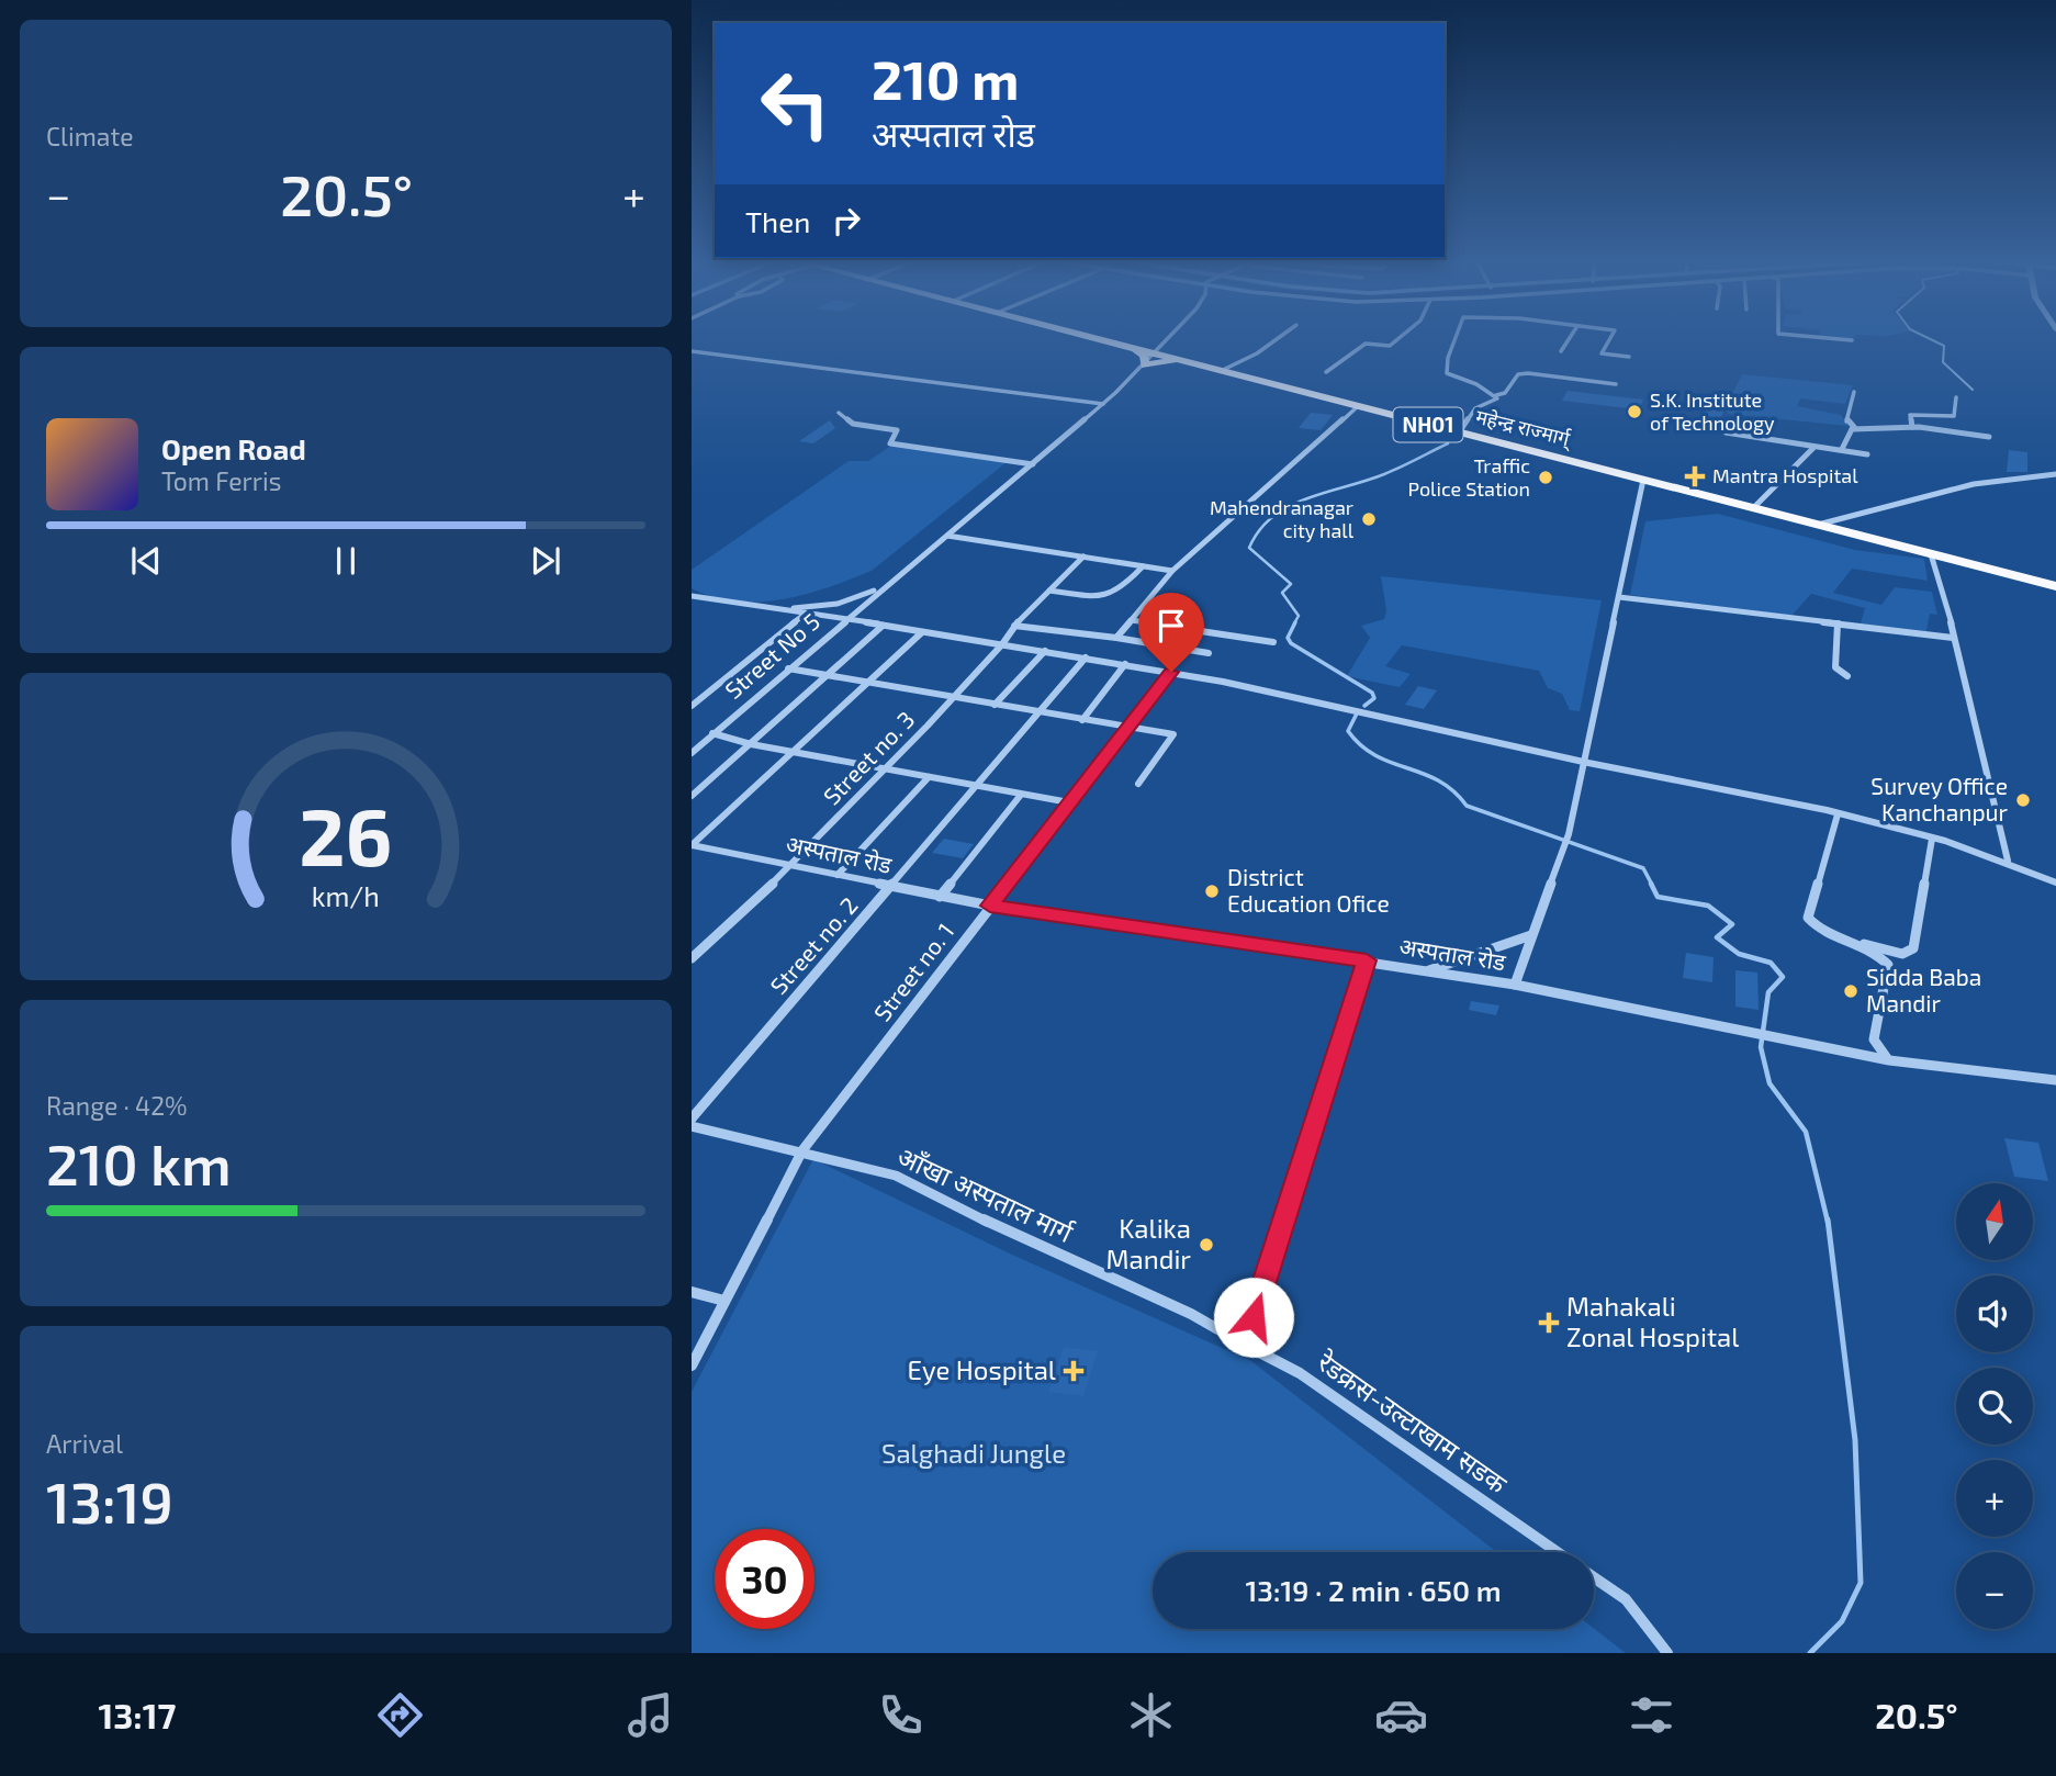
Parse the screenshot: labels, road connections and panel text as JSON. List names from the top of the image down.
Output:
{
  "streets": {
    "highway": ["NH01", "महेन्द्र राज्मार्ग्"],
    "street": [
      "Street No 5",
      "Street no. 3",
      "अस्पताल रोड",
      "Street no. 2",
      "Street no. 1",
      "आँखा अस्पताल मार्ग",
      "रेडक्रस-उल्टाखाम सडक"
    ]
  },
  "crossings": [
    ["Street no. 3", "अस्पताल रोड"],
    ["अस्पताल रोड", "Street no. 2"],
    ["अस्पताल रोड", "Street no. 1"],
    ["Street no. 1", "आँखा अस्पताल मार्ग"],
    ["आँखा अस्पताल मार्ग", "रेडक्रस-उल्टाखाम सडक"]
  ],
  "parks": ["Salghadi Jungle"],
  "places": {
    "other": [
      "S.K. Institute of Technology",
      "Traffic Police Station",
      "Mahendranagar city hall",
      "Survey Office Kanchanpur",
      "District Education Ofice",
      "Sidda Baba Mandir",
      "Kalika Mandir"
    ],
    "health": ["Mantra Hospital", "Mahakali Zonal Hospital", "Eye Hospital"]
  },
  "north": "top",
  "page": {
    "tile": [
      "Climate",
      ["Range · 42%", "210 km"],
      ["Arrival", "13:19"]
    ],
    "turn": ["210 m", "अस्पताल रोड"],
    "heat": ["−", "20.5°", "+"],
    "then": "Then",
    "song": ["Open Road", "Tom Ferris"],
    "map_buttons": ["+", "−"],
    "limit": "30",
    "trip": "13:19 · 2 min · 650 m",
    "tabs": ["13:17", "20.5°"],
    "gauge": ["26", "km/h"]
  }
}
